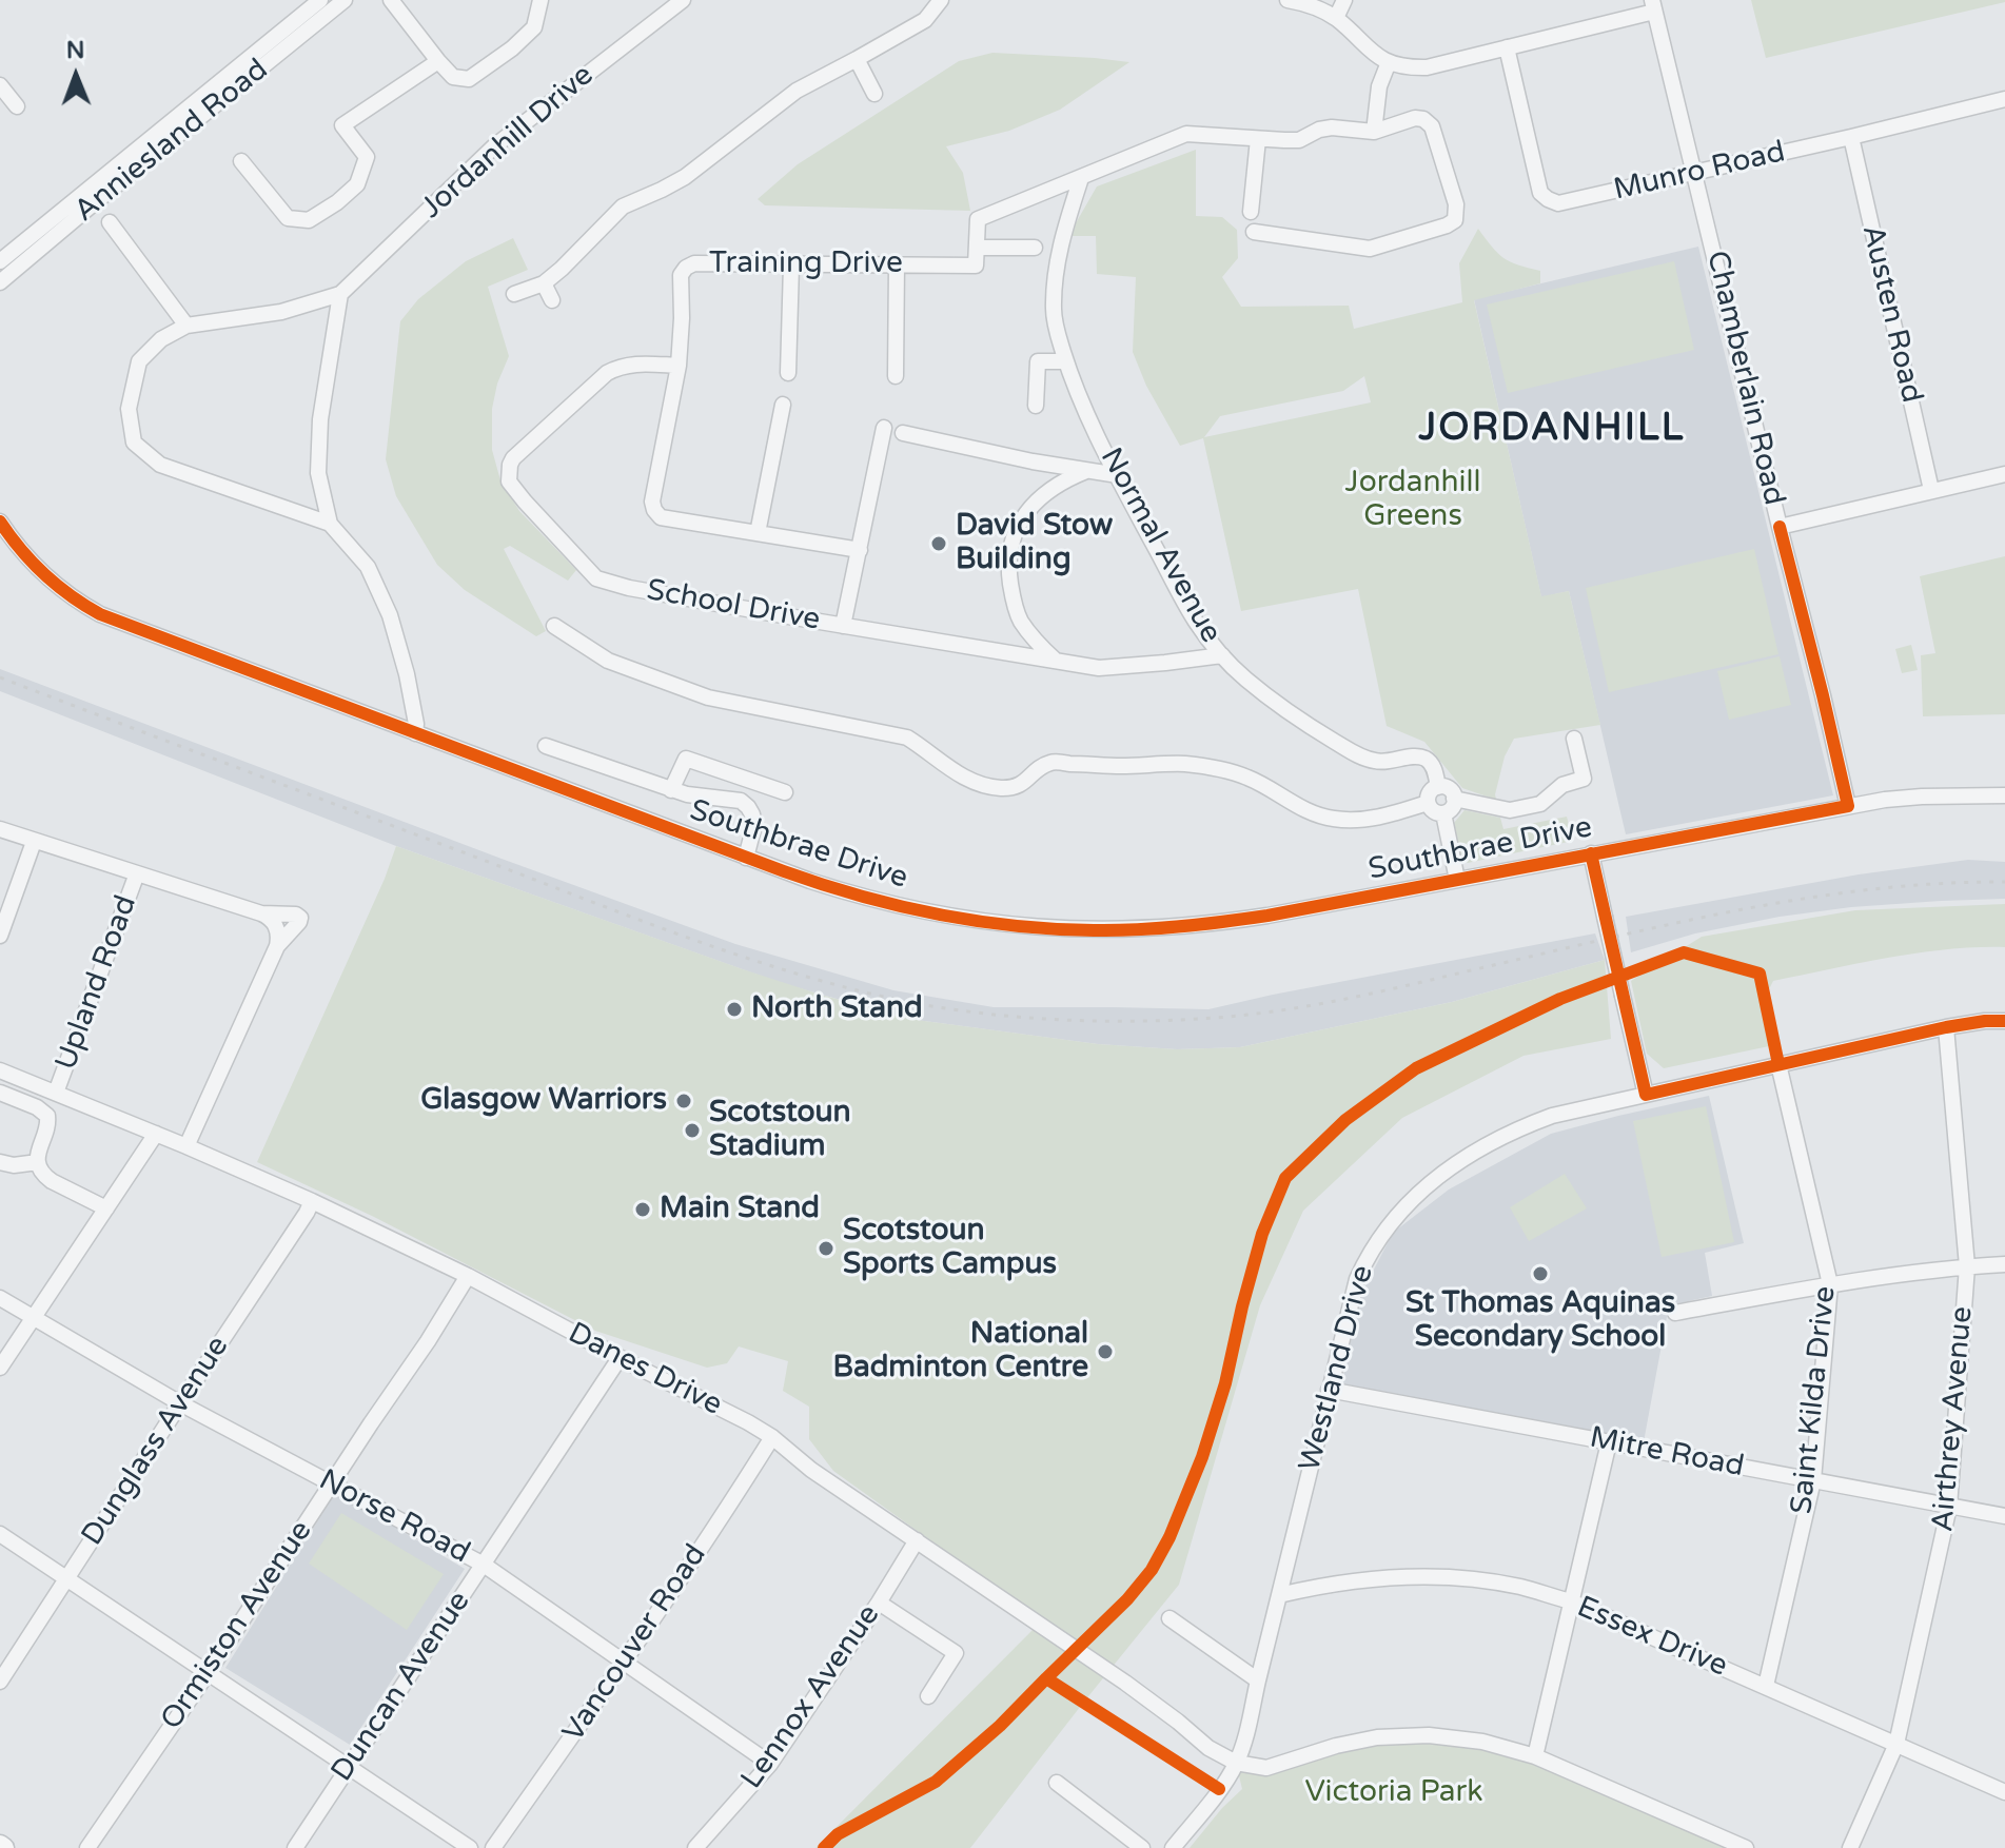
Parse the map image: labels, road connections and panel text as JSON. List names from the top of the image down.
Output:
{
  "streets": {
    "street": [
      "Anniesland Road",
      "Jordanhill Drive",
      "Munro Road",
      "Training Drive",
      "Austen Road",
      "Chamberlain Road",
      "Normal Avenue",
      "School Drive",
      "Southbrae Drive",
      "Upland Road",
      "Westland Drive",
      "Danes Drive",
      "Saint Kilda Drive",
      "Airthrey Avenue",
      "Dunglass Avenue",
      "Mitre Road",
      "Norse Road",
      "Ormiston Avenue",
      "Essex Drive",
      "Vancouver Road",
      "Duncan Avenue",
      "Lennox Avenue"
    ]
  },
  "crossings": [
    ["Munro Road", "Austen Road"],
    ["Munro Road", "Chamberlain Road"],
    ["Training Drive", "School Drive"],
    ["Chamberlain Road", "Southbrae Drive"],
    ["Normal Avenue", "School Drive"],
    ["Upland Road", "Danes Drive"],
    ["Westland Drive", "Danes Drive"],
    ["Westland Drive", "Saint Kilda Drive"],
    ["Westland Drive", "Airthrey Avenue"],
    ["Westland Drive", "Mitre Road"],
    ["Westland Drive", "Essex Drive"],
    ["Danes Drive", "Dunglass Avenue"],
    ["Danes Drive", "Ormiston Avenue"],
    ["Danes Drive", "Vancouver Road"],
    ["Danes Drive", "Duncan Avenue"],
    ["Danes Drive", "Lennox Avenue"],
    ["Saint Kilda Drive", "Mitre Road"],
    ["Saint Kilda Drive", "Essex Drive"],
    ["Airthrey Avenue", "Mitre Road"],
    ["Airthrey Avenue", "Essex Drive"],
    ["Dunglass Avenue", "Norse Road"],
    ["Norse Road", "Ormiston Avenue"],
    ["Norse Road", "Vancouver Road"],
    ["Norse Road", "Duncan Avenue"],
    ["Norse Road", "Lennox Avenue"]
  ],
  "districts": ["JORDANHILL"],
  "parks": ["Jordanhill Greens", "Victoria Park"],
  "places": [
    "David Stow Building",
    "North Stand",
    "Glasgow Warriors",
    "Scotstoun Stadium",
    "Main Stand",
    "Scotstoun Sports Campus",
    "St Thomas Aquinas Secondary School",
    "National Badminton Centre"
  ],
  "north": "top"
}
